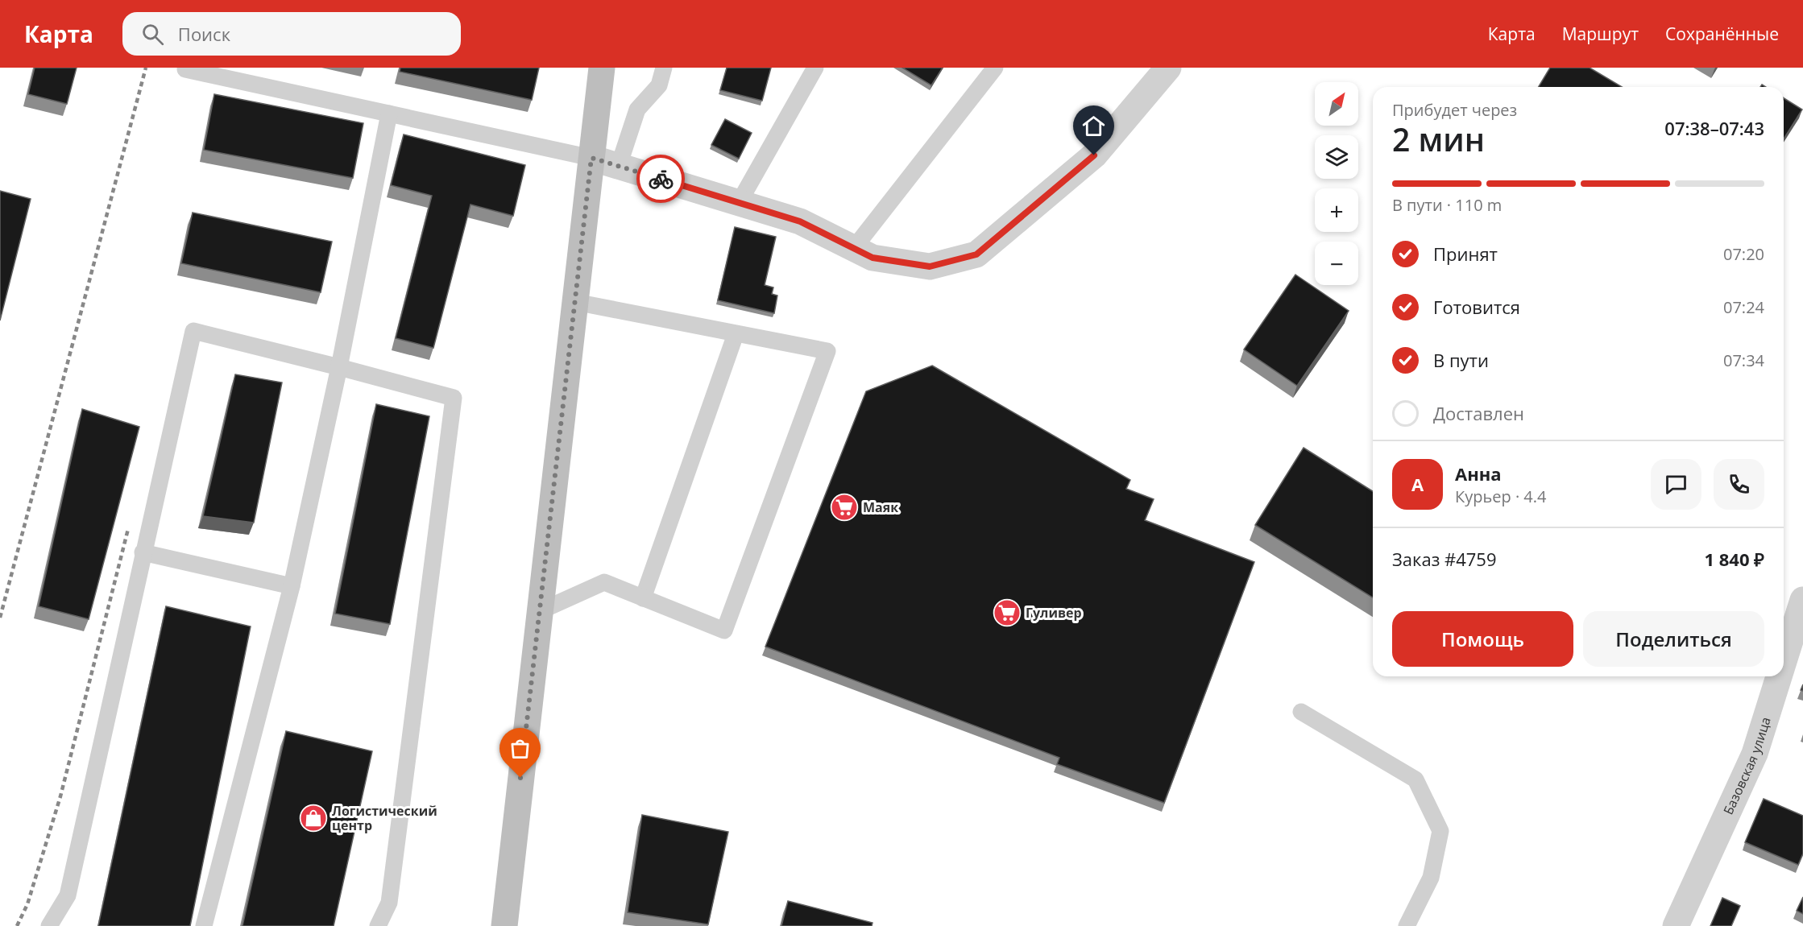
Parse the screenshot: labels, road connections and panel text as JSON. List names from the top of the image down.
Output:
{
  "streets": {
    "street": ["Базовская улица"]
  },
  "places": {
    "supermarket": ["Маяк", "Гуливер"],
    "shop": ["Логистический центр"]
  },
  "north": "top right",
  "page": {
    "header": "Карта",
    "search": "Поиск",
    "nav": ["Карта", "Маршрут", "Сохранённые"],
    "map_buttons": ["+", "−"],
    "heading": ["2 мин", "Прибудет через", "07:38–07:43"],
    "panel": [
      "Анна",
      "Курьер · 4.4",
      "Заказ #4759",
      "1 840 ₽"
    ],
    "bar": "В пути · 110 m",
    "list": [
      ["Принят", "07:20"],
      ["Готовится", "07:24"],
      ["В пути", "07:34"],
      "Доставлен"
    ],
    "round": "А",
    "buttons": ["Помощь", "Поделиться"]
  }
}
